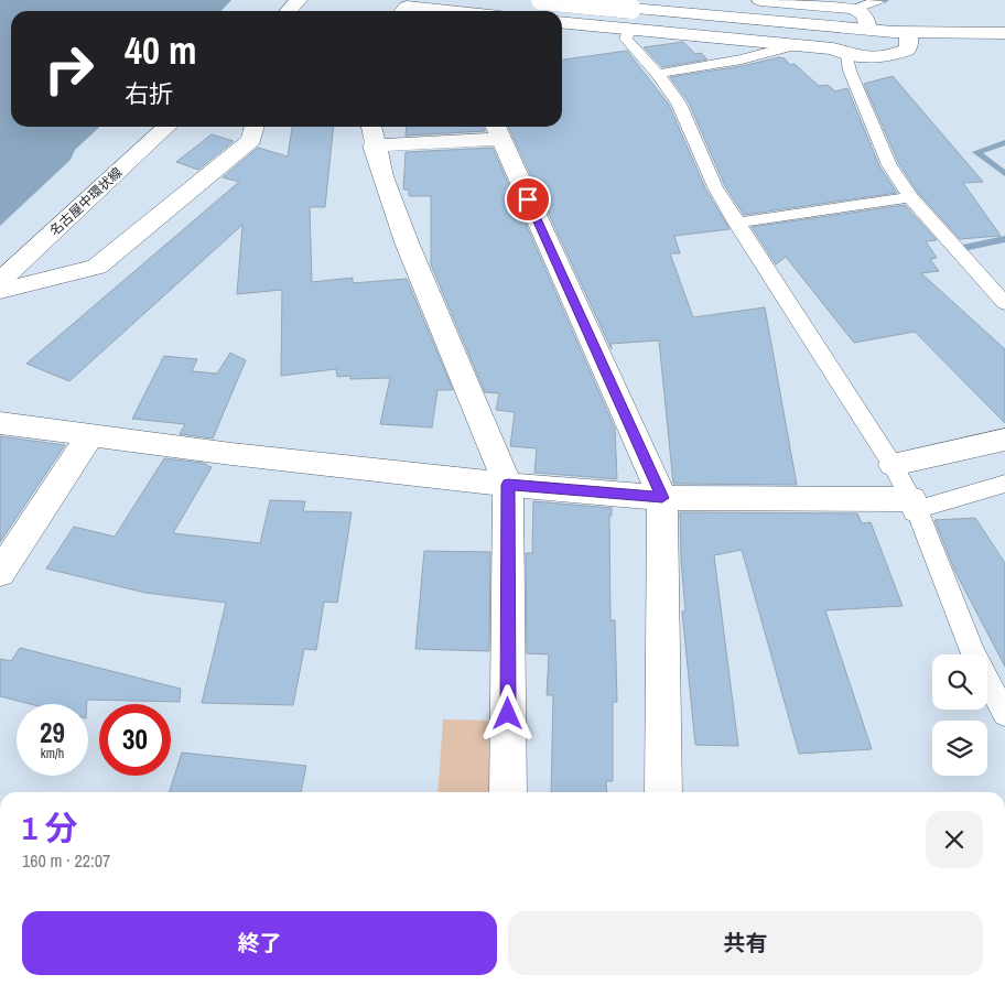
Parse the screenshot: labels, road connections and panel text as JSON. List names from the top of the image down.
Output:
{
  "streets": {
    "street": ["名古屋中環状線"]
  },
  "page": {
    "turn": ["40 m", "右折"],
    "speed": "29 km/h",
    "limit": "30",
    "heading": ["1 分", "160 m · 22:07"],
    "buttons": ["終了", "共有"]
  }
}
